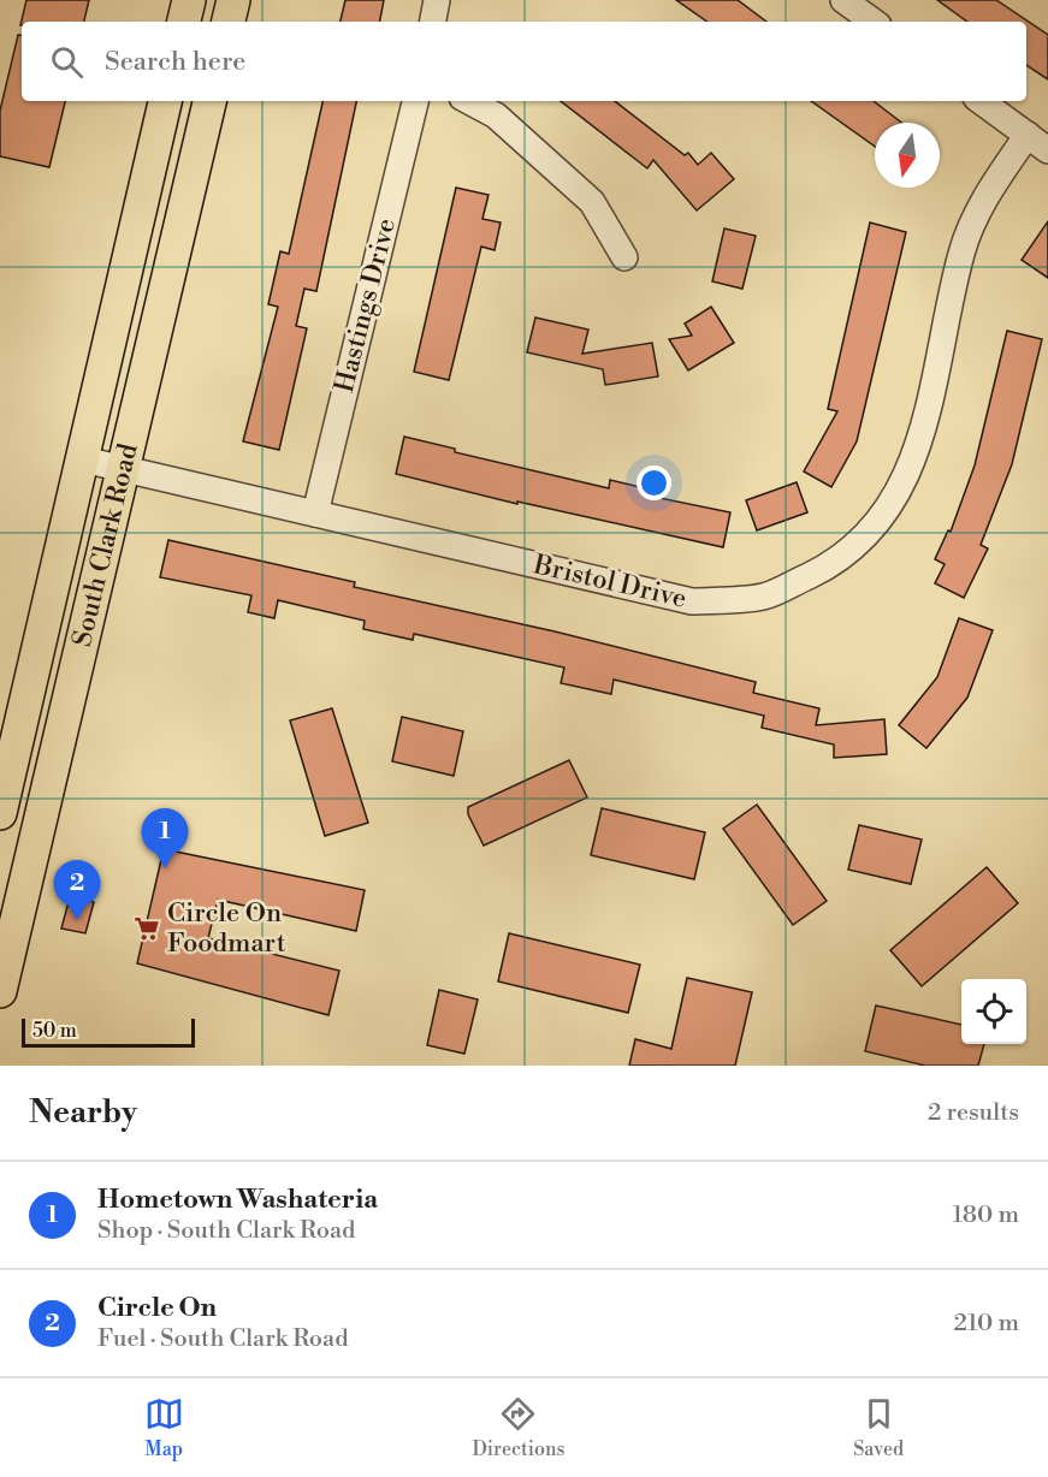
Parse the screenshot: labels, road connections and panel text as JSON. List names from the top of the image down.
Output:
{
  "streets": {
    "main road": ["South Clark Road"],
    "street": ["Hastings Drive", "Bristol Drive"]
  },
  "crossings": [
    ["Hastings Drive", "Bristol Drive"],
    ["South Clark Road", "Bristol Drive"]
  ],
  "places": {
    "supermarket": ["Circle On Foodmart"]
  },
  "scale_bar": "50 m",
  "north": "bottom",
  "page": {
    "search": "Search here",
    "pins": ["1", "2"],
    "scale": "50 m",
    "heading": ["Nearby", "2 results"],
    "list": [
      {
        "mark": "1",
        "name": "Hometown Washateria",
        "note": "Shop · South Clark Road",
        "value": "180 m"
      },
      {
        "mark": "2",
        "name": "Circle On",
        "note": "Fuel · South Clark Road",
        "value": "210 m"
      }
    ],
    "nav": ["Map", "Directions", "Saved"]
  }
}
